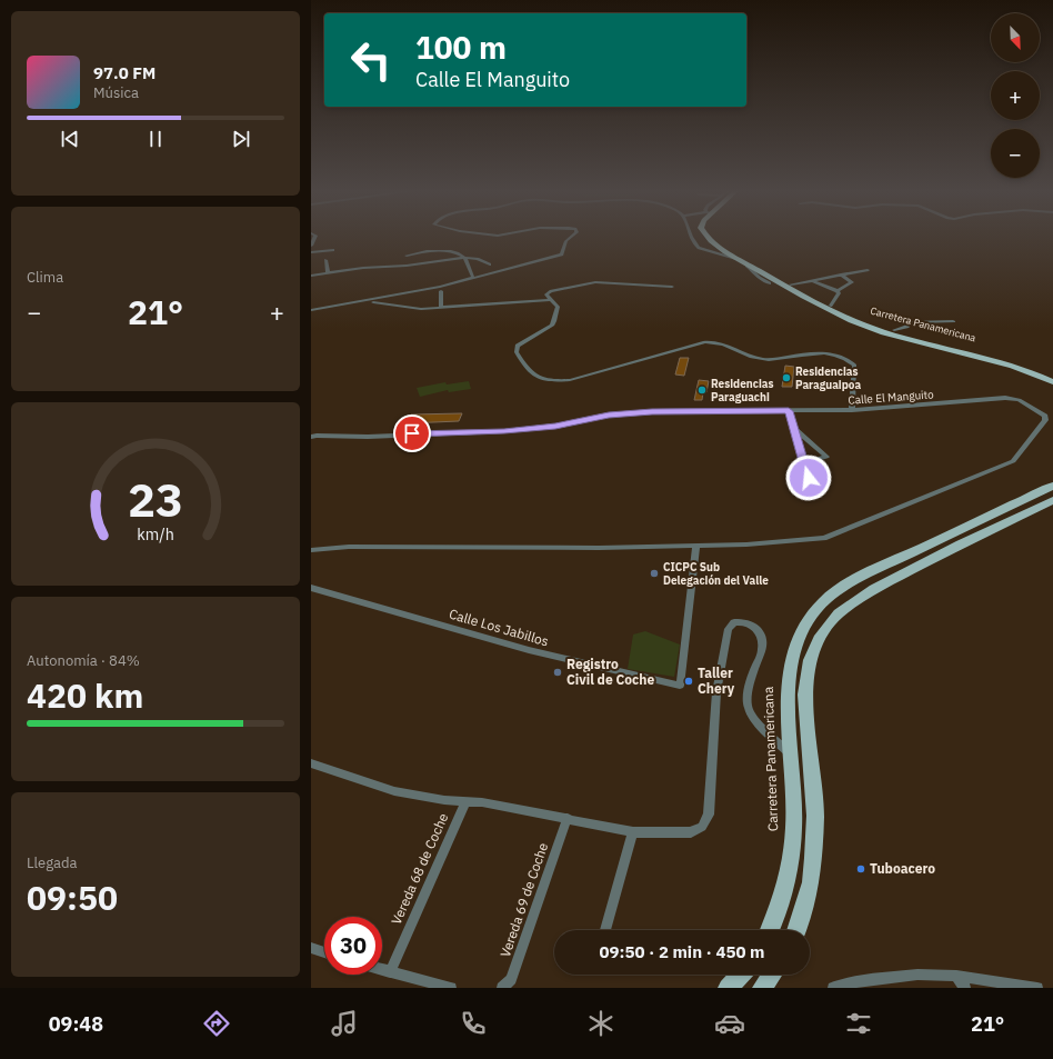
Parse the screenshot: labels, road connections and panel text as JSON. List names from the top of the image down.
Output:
{
  "streets": {
    "main road": ["Carretera Panamericana"],
    "street": [
      "Calle El Manguito",
      "Calle Los Jabillos",
      "Vereda 68 de Coche",
      "Vereda 69 de Coche"
    ]
  },
  "crossings": [
    ["Calle El Manguito", "Calle Los Jabillos"]
  ],
  "places": [
    "Residencias Paraguaipoa",
    "Residencias Paraguachi",
    "CICPC Sub Delegación del Valle",
    "Registro Civil de Coche",
    "Taller Chery",
    "Tuboacero"
  ],
  "north": "bottom right",
  "page": {
    "map_buttons": ["+", "−"],
    "turn": ["100 m", "Calle El Manguito"],
    "song": ["97.0 FM", "Música"],
    "tile": [
      "Clima",
      ["Autonomía · 84%", "420 km"],
      ["Llegada", "09:50"]
    ],
    "heat": ["−", "21°", "+"],
    "limit": "30",
    "trip": "09:50 · 2 min · 450 m",
    "tabs": ["09:48", "21°"],
    "gauge": ["23", "km/h"]
  }
}
